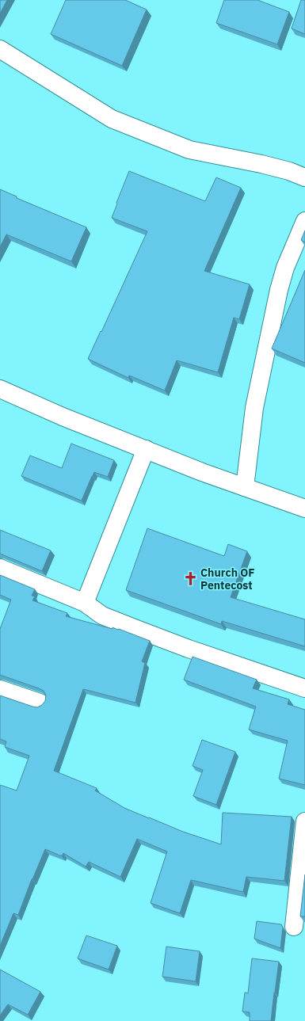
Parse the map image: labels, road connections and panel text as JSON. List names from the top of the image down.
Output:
{
  "places": {
    "church": ["Church OF Pentecost"]
  }
}
